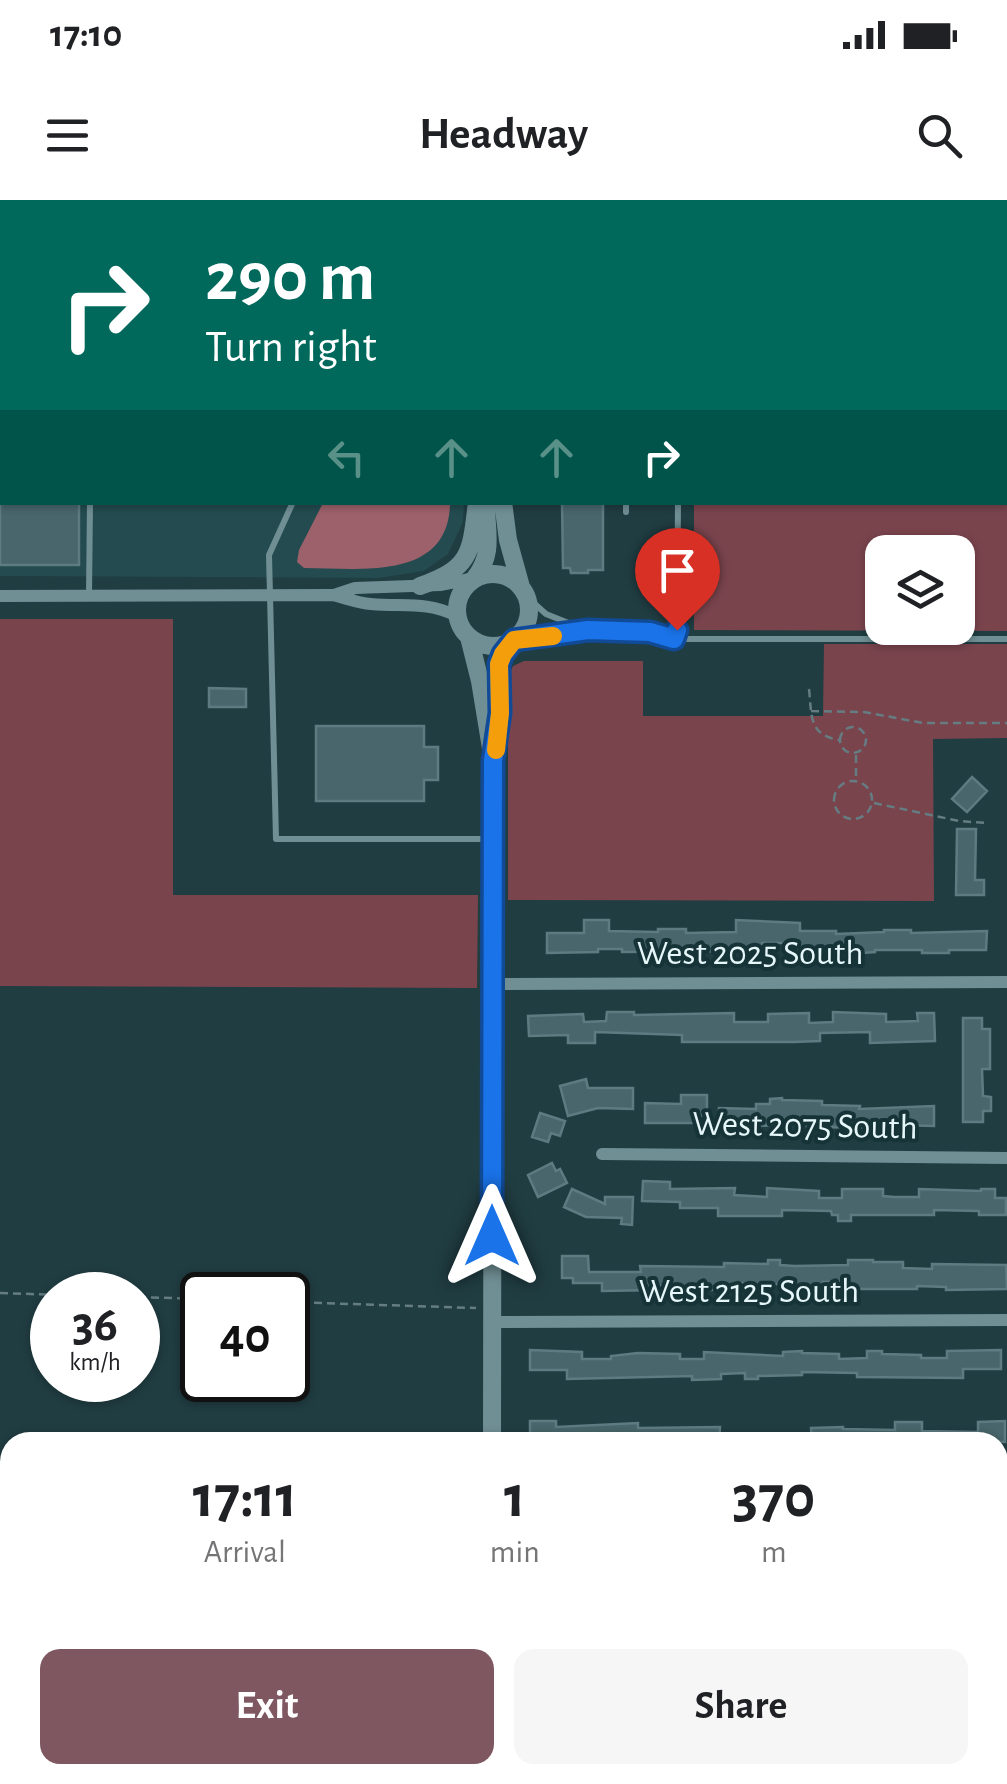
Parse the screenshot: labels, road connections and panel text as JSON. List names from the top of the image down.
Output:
{
  "streets": {
    "street": ["West 2025 South", "West 2075 South", "West 2125 South"]
  },
  "page": {
    "status": "17:10",
    "header": "Headway",
    "turn": ["290 m", "Turn right"],
    "speed": "36 km/h",
    "limit": "40",
    "eta": [
      "17:11",
      "Arrival",
      "1",
      "min",
      "370",
      "m"
    ],
    "buttons": ["Exit", "Share"]
  }
}
